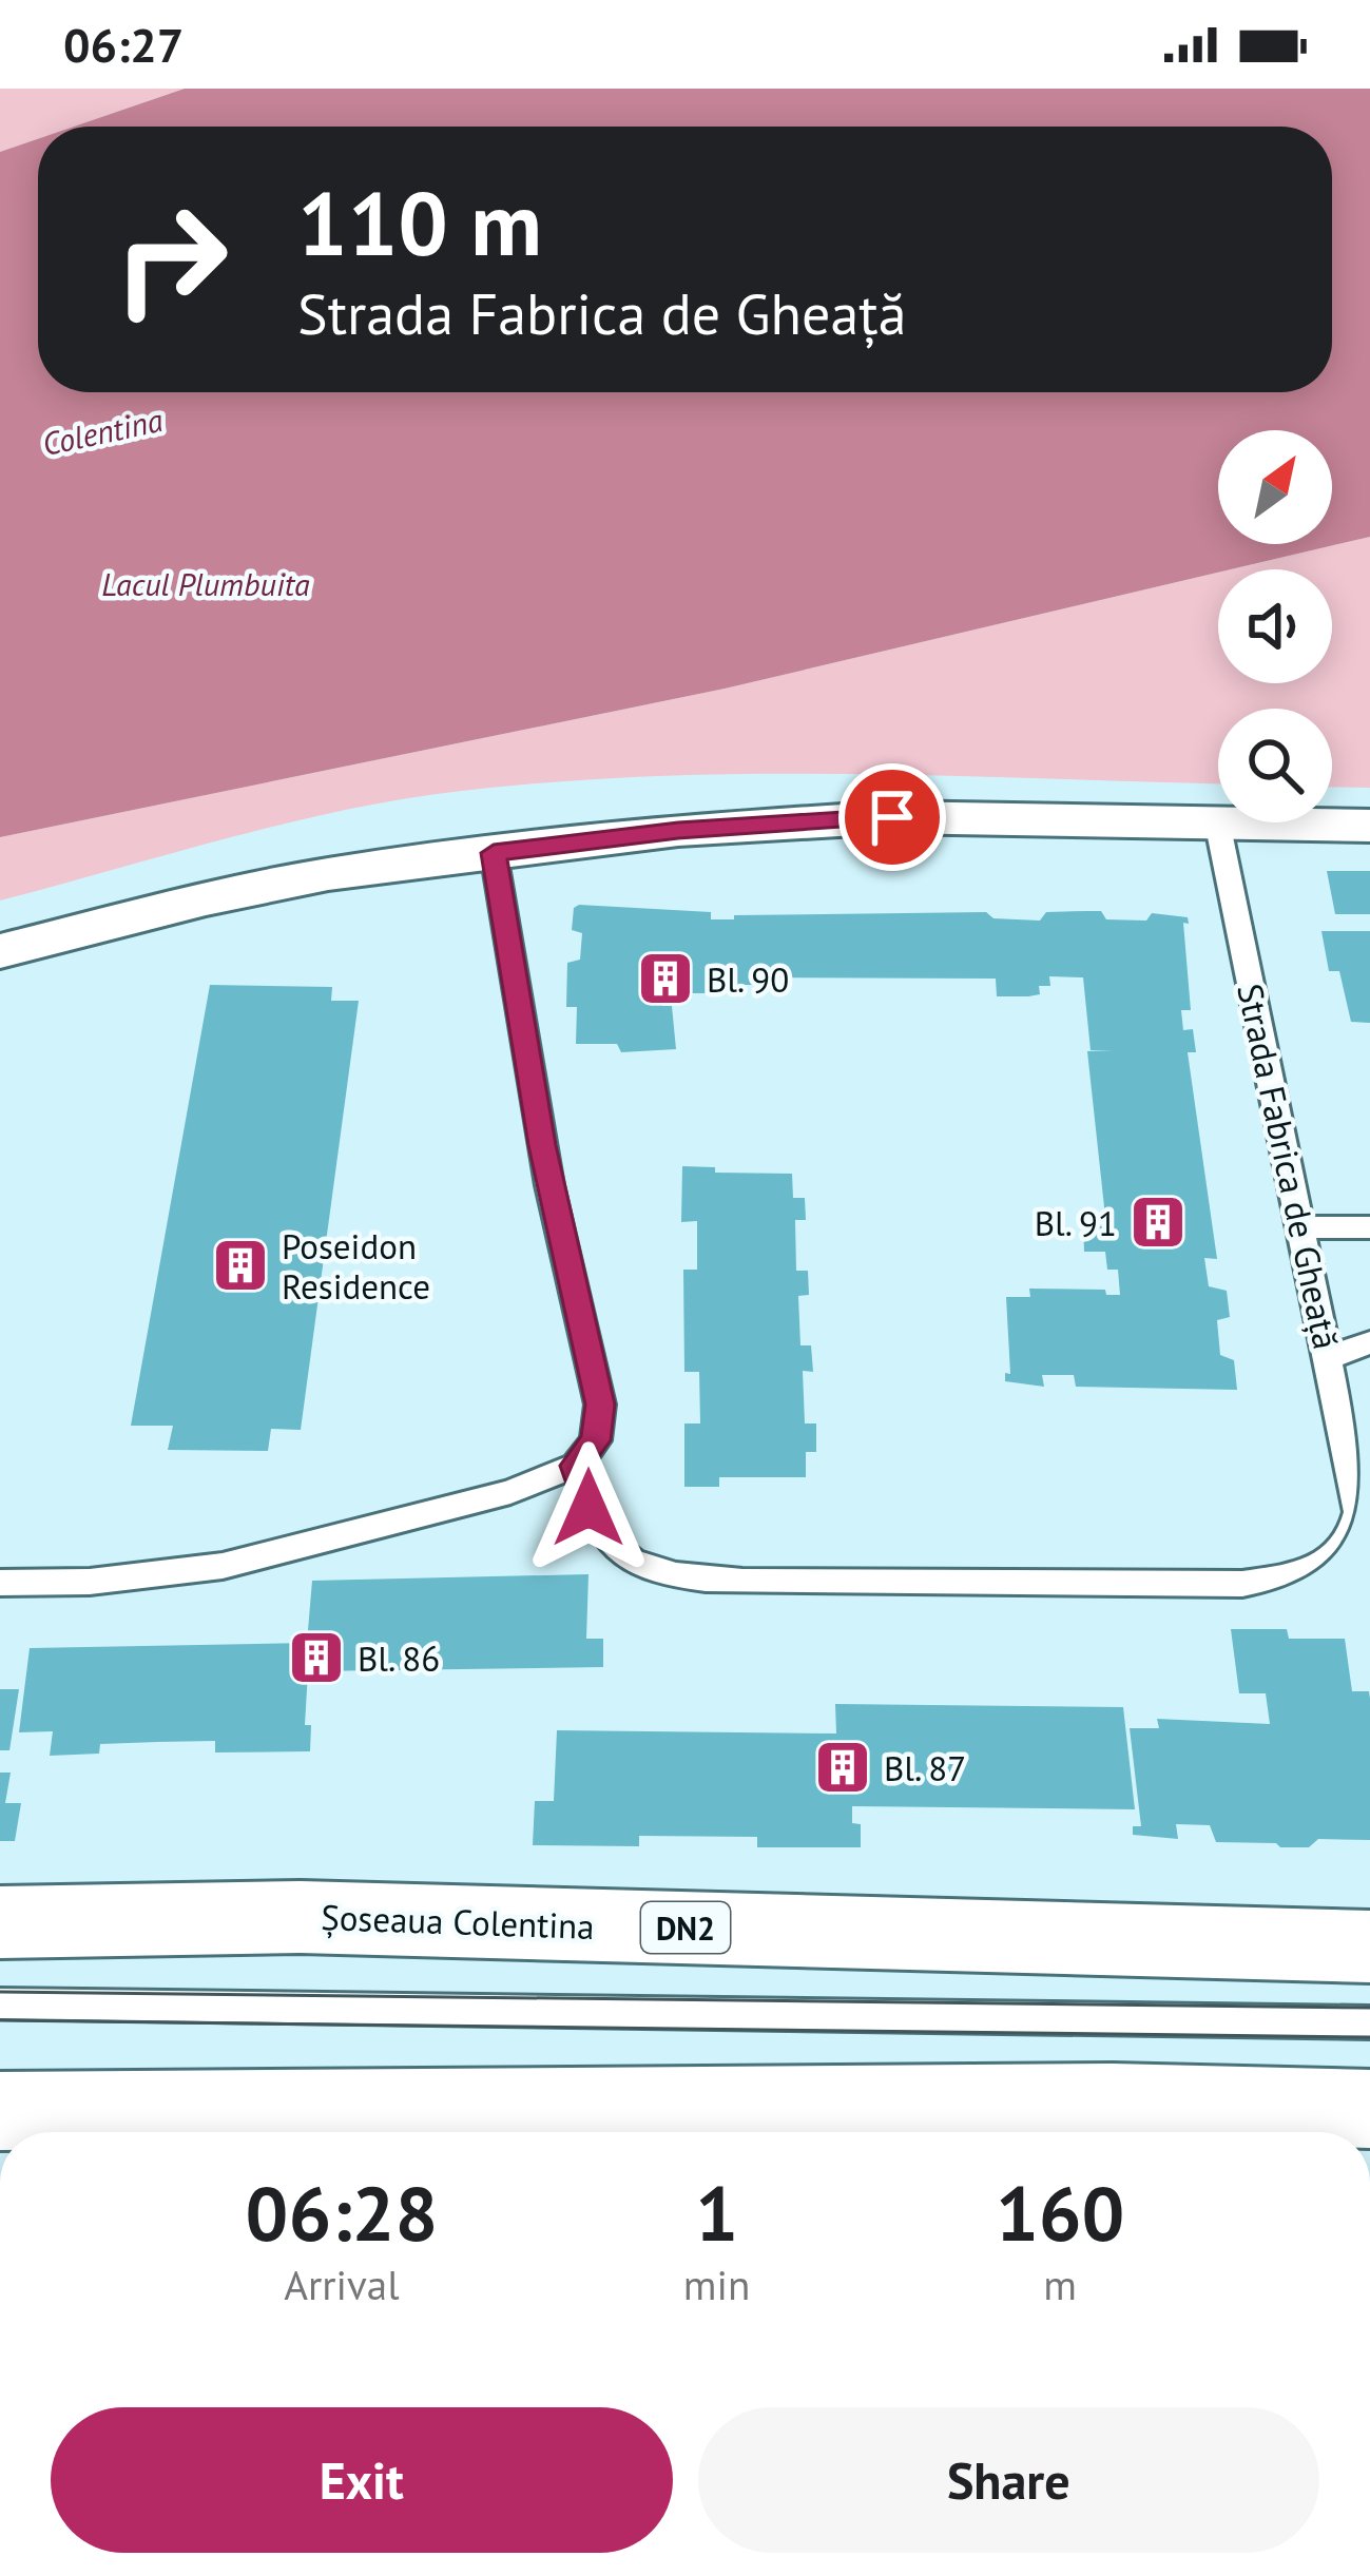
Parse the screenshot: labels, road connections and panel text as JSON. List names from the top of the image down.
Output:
{
  "streets": {
    "main road": ["Șoseaua Colentina", "DN2"],
    "lane": ["Strada Fabrica de Gheață"]
  },
  "water": ["Colentina", "Lacul Plumbuita"],
  "places": {
    "building": [
      "Bl. 90",
      "Bl. 91",
      "Poseidon Residence",
      "Bl. 86",
      "Bl. 87"
    ]
  },
  "north": "top right",
  "page": {
    "status": "06:27",
    "turn": ["110 m", "Strada Fabrica de Gheață"],
    "eta": [
      "06:28",
      "Arrival",
      "1",
      "min",
      "160",
      "m"
    ],
    "buttons": ["Exit", "Share"]
  }
}
